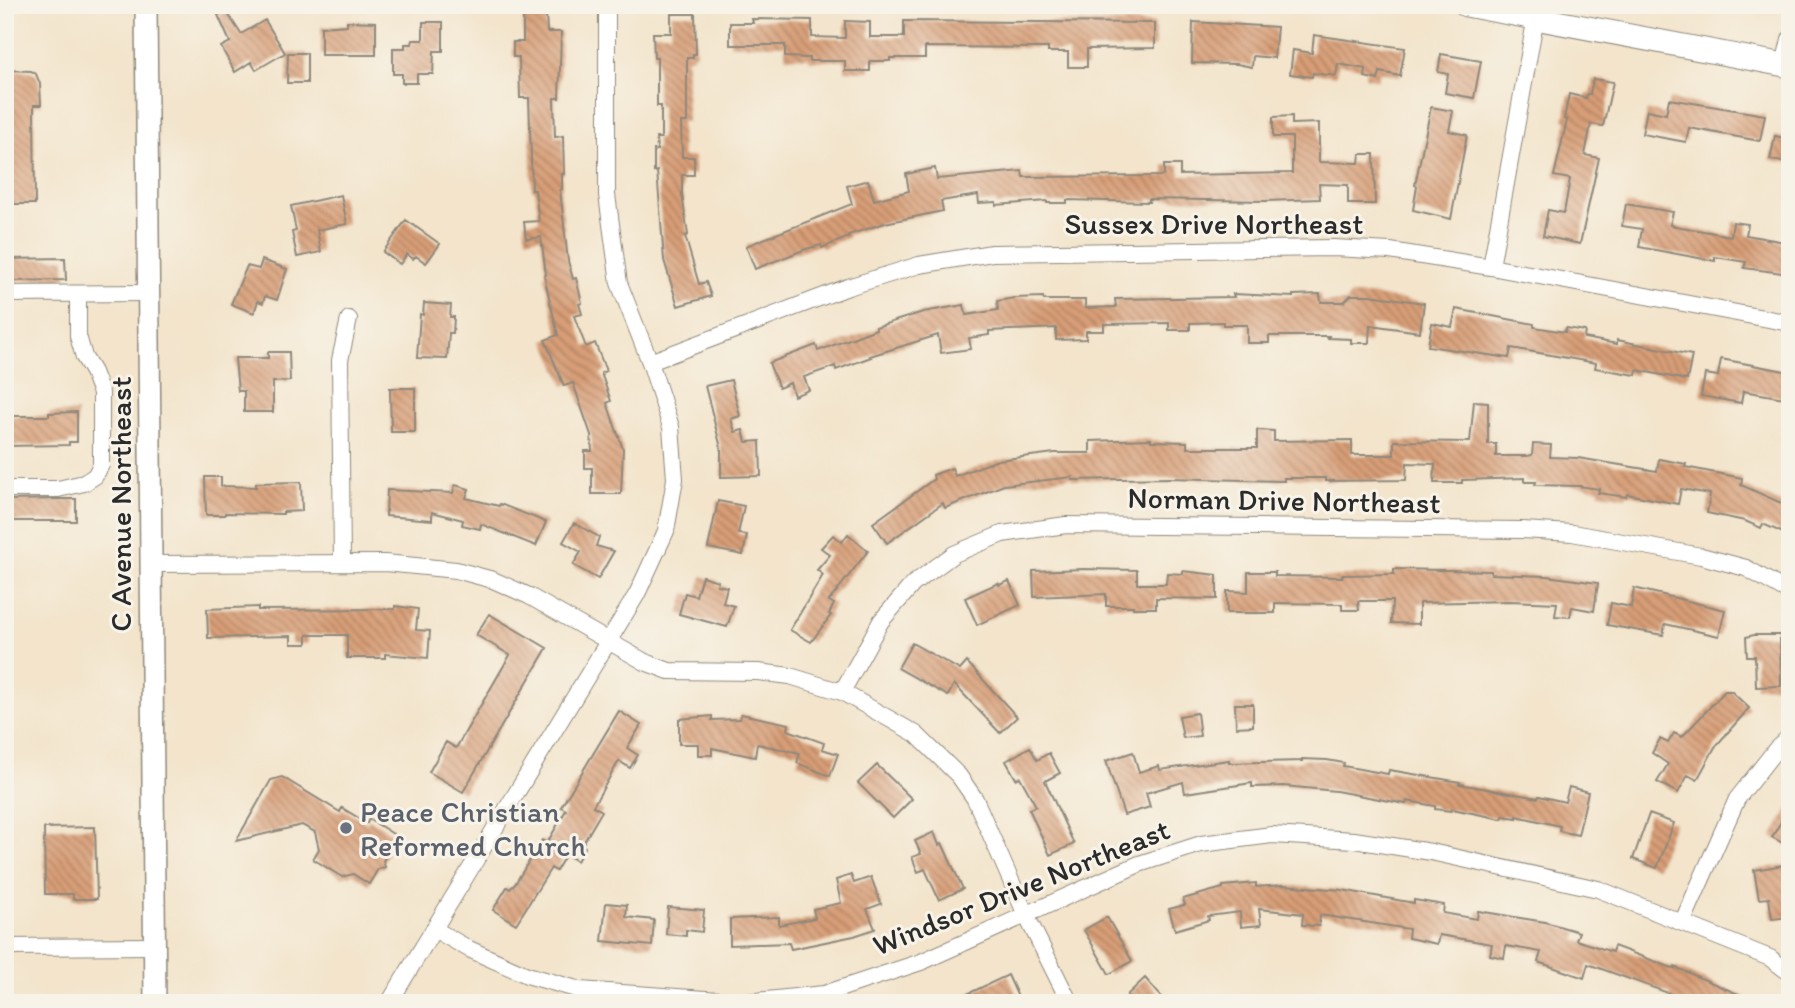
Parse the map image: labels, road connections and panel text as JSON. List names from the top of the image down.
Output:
{
  "streets": {
    "street": [
      "Sussex Drive Northeast",
      "Norman Drive Northeast",
      "C Avenue Northeast",
      "Windsor Drive Northeast"
    ]
  },
  "places": ["Peace Christian Reformed Church"]
}
